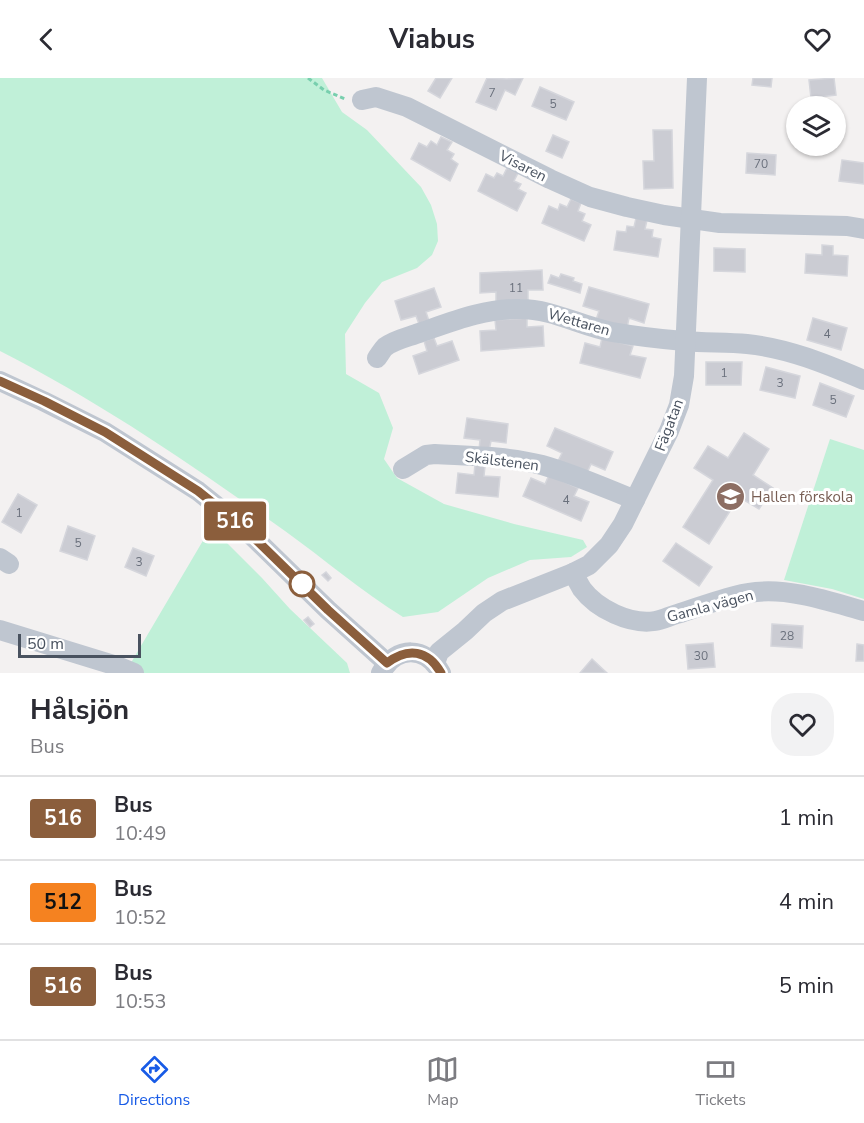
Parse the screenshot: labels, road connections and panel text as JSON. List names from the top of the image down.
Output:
{
  "streets": {
    "street": [
      "Visaren",
      "Wettaren",
      "Fägatan",
      "Skälstenen",
      "Gamla vägen"
    ]
  },
  "crossings": [
    ["Visaren", "Fägatan"],
    ["Wettaren", "Fägatan"],
    ["Fägatan", "Skälstenen"],
    ["Fägatan", "Gamla vägen"]
  ],
  "places": {
    "school or university": ["Hallen förskola"]
  },
  "lines": ["bus line 516"],
  "house_numbers": [
    "7",
    "5",
    "70",
    "11",
    "4",
    "1",
    "3",
    "5",
    "4",
    "1",
    "5",
    "3",
    "28",
    "30"
  ],
  "scale_bar": "50 m",
  "page": {
    "header": "Viabus",
    "on_map": "516",
    "scale": "50 m",
    "heading": ["Hålsjön", "Bus"],
    "list": [
      {
        "mark": "516",
        "name": "Bus",
        "note": "10:49",
        "value": "1 min"
      },
      {
        "mark": "512",
        "name": "Bus",
        "note": "10:52",
        "value": "4 min"
      },
      {
        "mark": "516",
        "name": "Bus",
        "note": "10:53",
        "value": "5 min"
      }
    ],
    "tabs": ["Directions", "Map", "Tickets"]
  }
}
